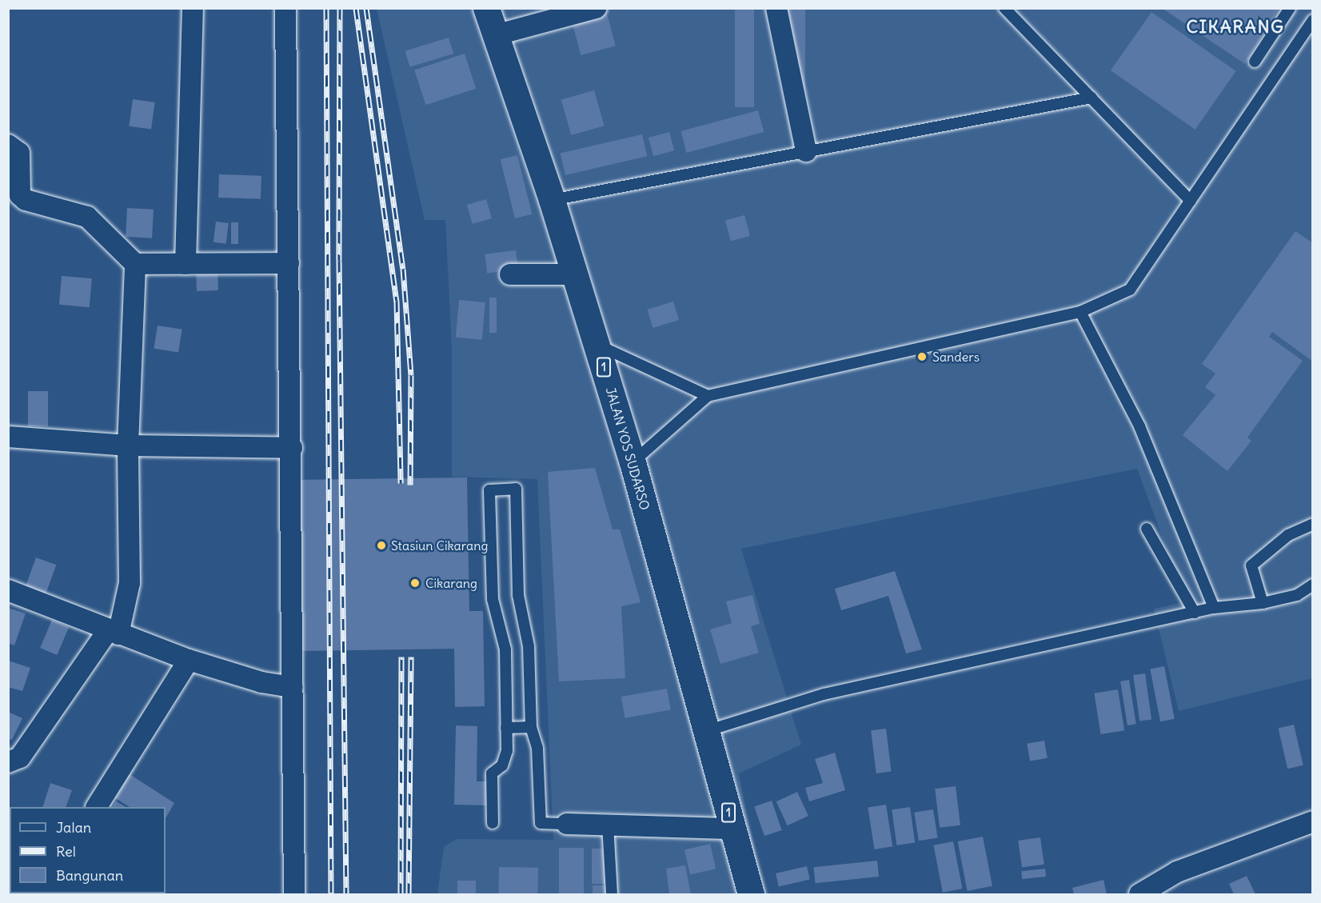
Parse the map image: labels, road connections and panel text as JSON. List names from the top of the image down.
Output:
{
  "streets": {
    "highway": ["1", "JALAN YOS SUDARSO"]
  },
  "districts": ["CIKARANG"],
  "places": ["Sanders", "Stasiun Cikarang", "Cikarang"],
  "legend": ["Jalan", "Rel", "Bangunan"]
}
